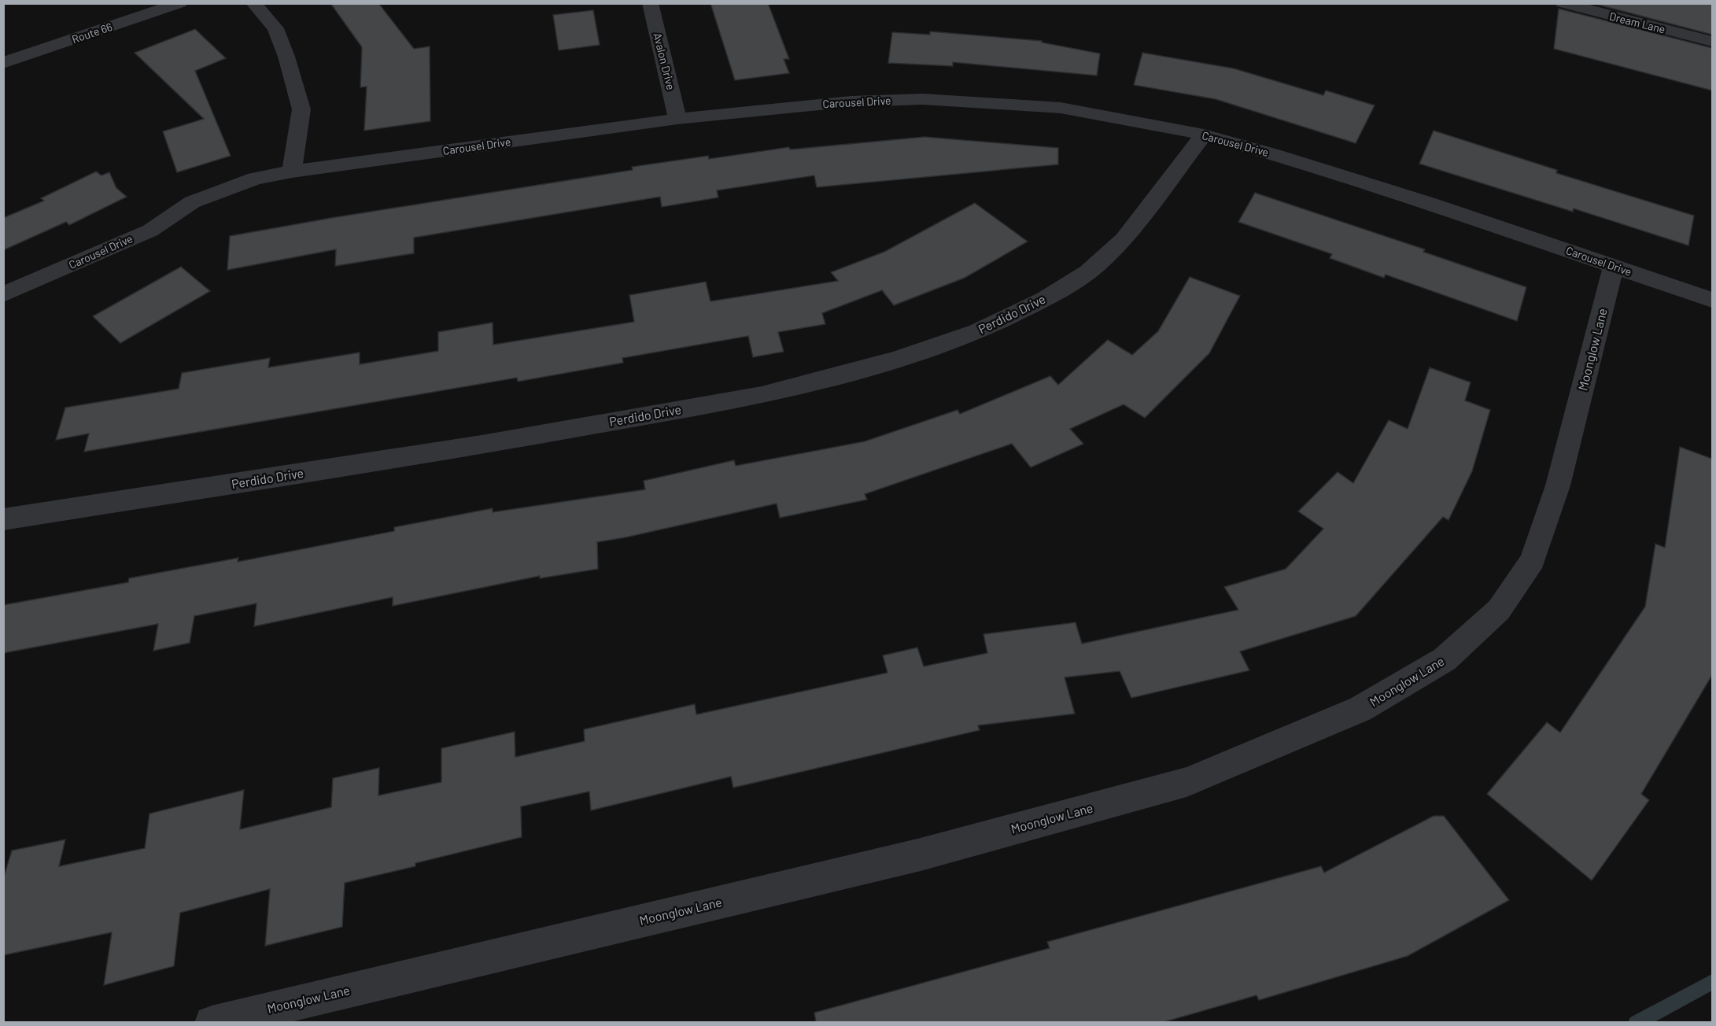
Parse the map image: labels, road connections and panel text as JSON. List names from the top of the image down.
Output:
{
  "streets": {
    "street": [
      "Dream Lane",
      "Route 66",
      "Avalon Drive",
      "Carousel Drive",
      "Perdido Drive",
      "Moonglow Lane"
    ]
  },
  "crossings": [
    ["Avalon Drive", "Carousel Drive"],
    ["Carousel Drive", "Perdido Drive"],
    ["Carousel Drive", "Moonglow Lane"]
  ]
}
